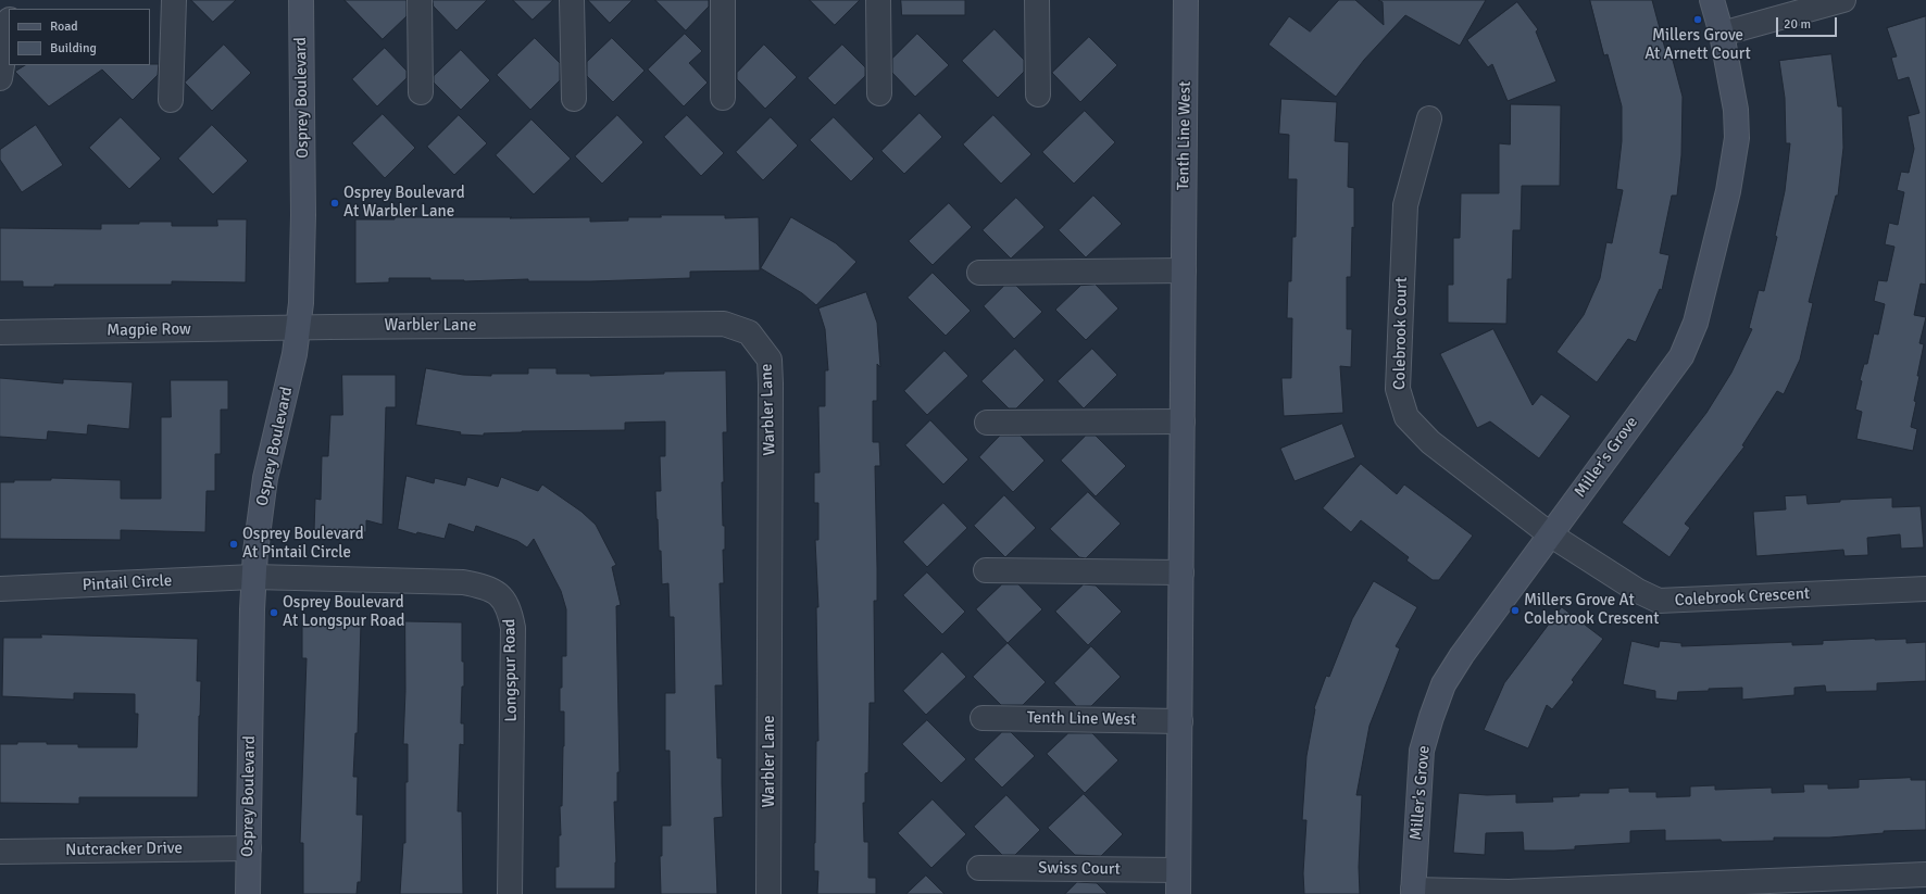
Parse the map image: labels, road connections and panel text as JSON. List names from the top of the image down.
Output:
{
  "streets": {
    "street": [
      "Osprey Boulevard",
      "Tenth Line West",
      "Warbler Lane",
      "Magpie Row",
      "Colebrook Court",
      "Miller's Grove",
      "Pintail Circle",
      "Colebrook Crescent",
      "Longspur Road",
      "Nutcracker Drive",
      "Swiss Court"
    ]
  },
  "crossings": [
    ["Osprey Boulevard", "Warbler Lane"],
    ["Osprey Boulevard", "Magpie Row"],
    ["Osprey Boulevard", "Pintail Circle"],
    ["Osprey Boulevard", "Longspur Road"],
    ["Osprey Boulevard", "Nutcracker Drive"],
    ["Tenth Line West", "Swiss Court"],
    ["Warbler Lane", "Magpie Row"],
    ["Colebrook Court", "Miller's Grove"],
    ["Colebrook Court", "Colebrook Crescent"],
    ["Miller's Grove", "Colebrook Crescent"],
    ["Pintail Circle", "Longspur Road"]
  ],
  "places": [
    "Millers Grove At Arnett Court",
    "Osprey Boulevard At Warbler Lane",
    "Osprey Boulevard At Pintail Circle",
    "Millers Grove At Colebrook Crescent",
    "Osprey Boulevard At Longspur Road"
  ],
  "legend": ["Road", "Building"],
  "scale_bar": "20 m"
}
